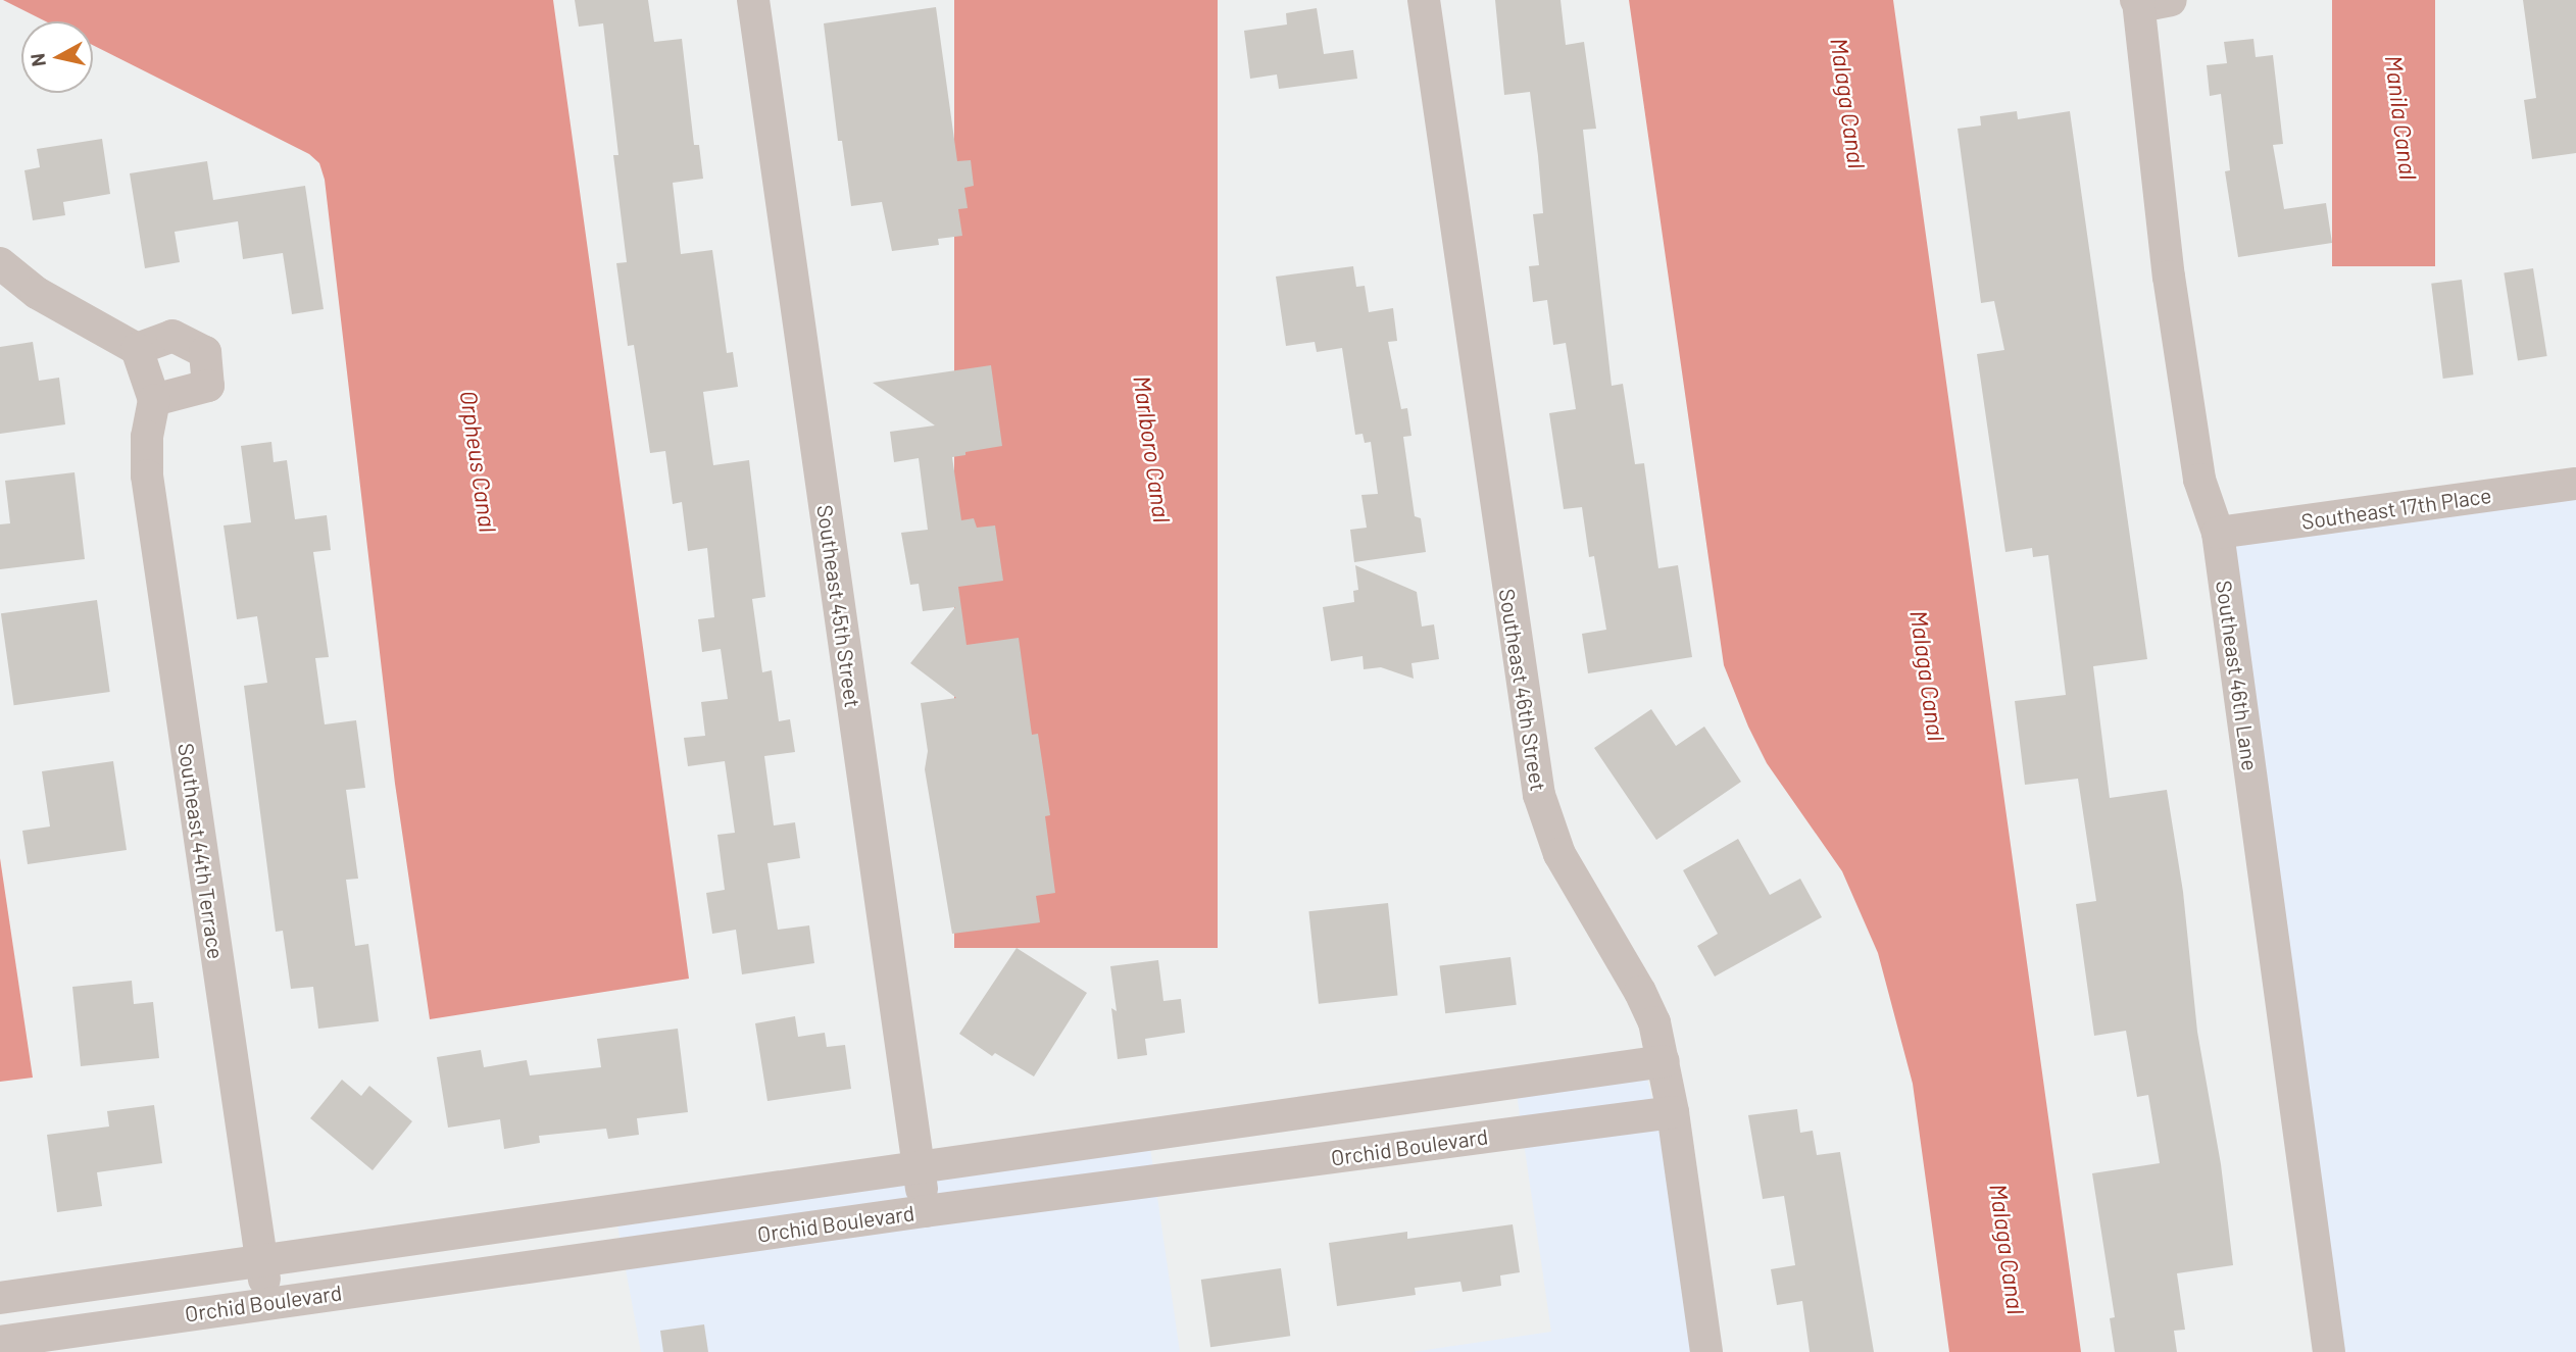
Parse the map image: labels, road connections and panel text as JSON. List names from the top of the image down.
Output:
{
  "streets": {
    "street": [
      "Southeast 17th Place",
      "Southeast 45th Street",
      "Southeast 46th Lane",
      "Southeast 46th Street",
      "Southeast 44th Terrace",
      "Orchid Boulevard"
    ]
  },
  "crossings": [
    ["Southeast 17th Place", "Southeast 46th Lane"],
    ["Southeast 45th Street", "Orchid Boulevard"],
    ["Southeast 46th Street", "Orchid Boulevard"],
    ["Southeast 44th Terrace", "Orchid Boulevard"]
  ],
  "water": [
    "Malaga Canal",
    "Manila Canal",
    "Marlboro Canal",
    "Orpheus Canal"
  ],
  "north": "left"
}
